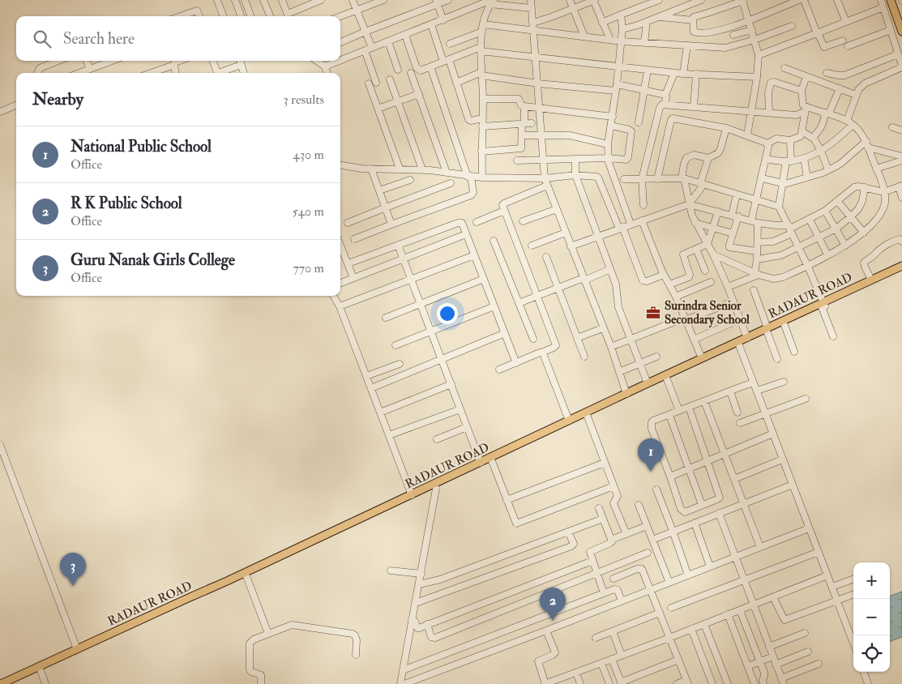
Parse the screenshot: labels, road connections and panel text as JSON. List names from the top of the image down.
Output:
{
  "streets": {
    "main road": ["RADAUR ROAD"]
  },
  "places": {
    "office": ["Surindra Senior Secondary School"]
  },
  "page": {
    "search": "Search here",
    "heading": ["Nearby", "3 results"],
    "list": [
      {
        "mark": "1",
        "name": "National Public School",
        "note": "Office",
        "value": "430 m"
      },
      {
        "mark": "2",
        "name": "R K Public School",
        "note": "Office",
        "value": "540 m"
      },
      {
        "mark": "3",
        "name": "Guru Nanak Girls College",
        "note": "Office",
        "value": "770 m"
      }
    ],
    "pins": ["1", "3", "2"],
    "map_buttons": ["+", "−"]
  }
}
